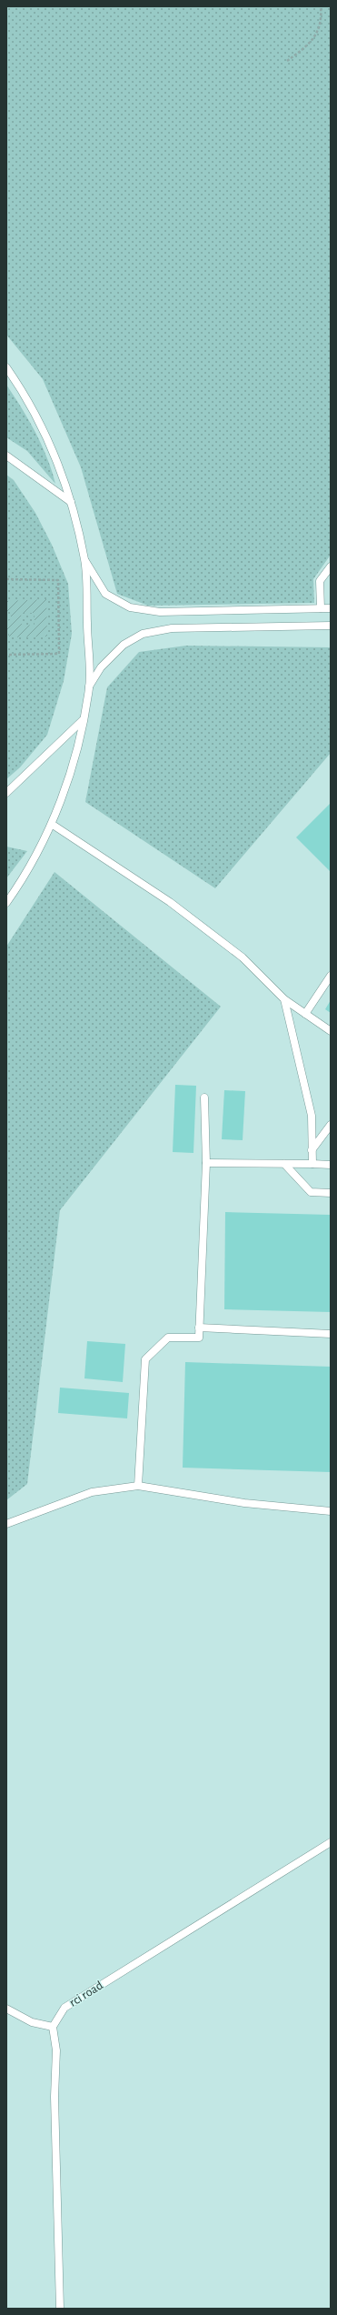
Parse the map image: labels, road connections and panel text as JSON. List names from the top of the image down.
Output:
{
  "streets": {
    "lane": ["rci road"]
  }
}
